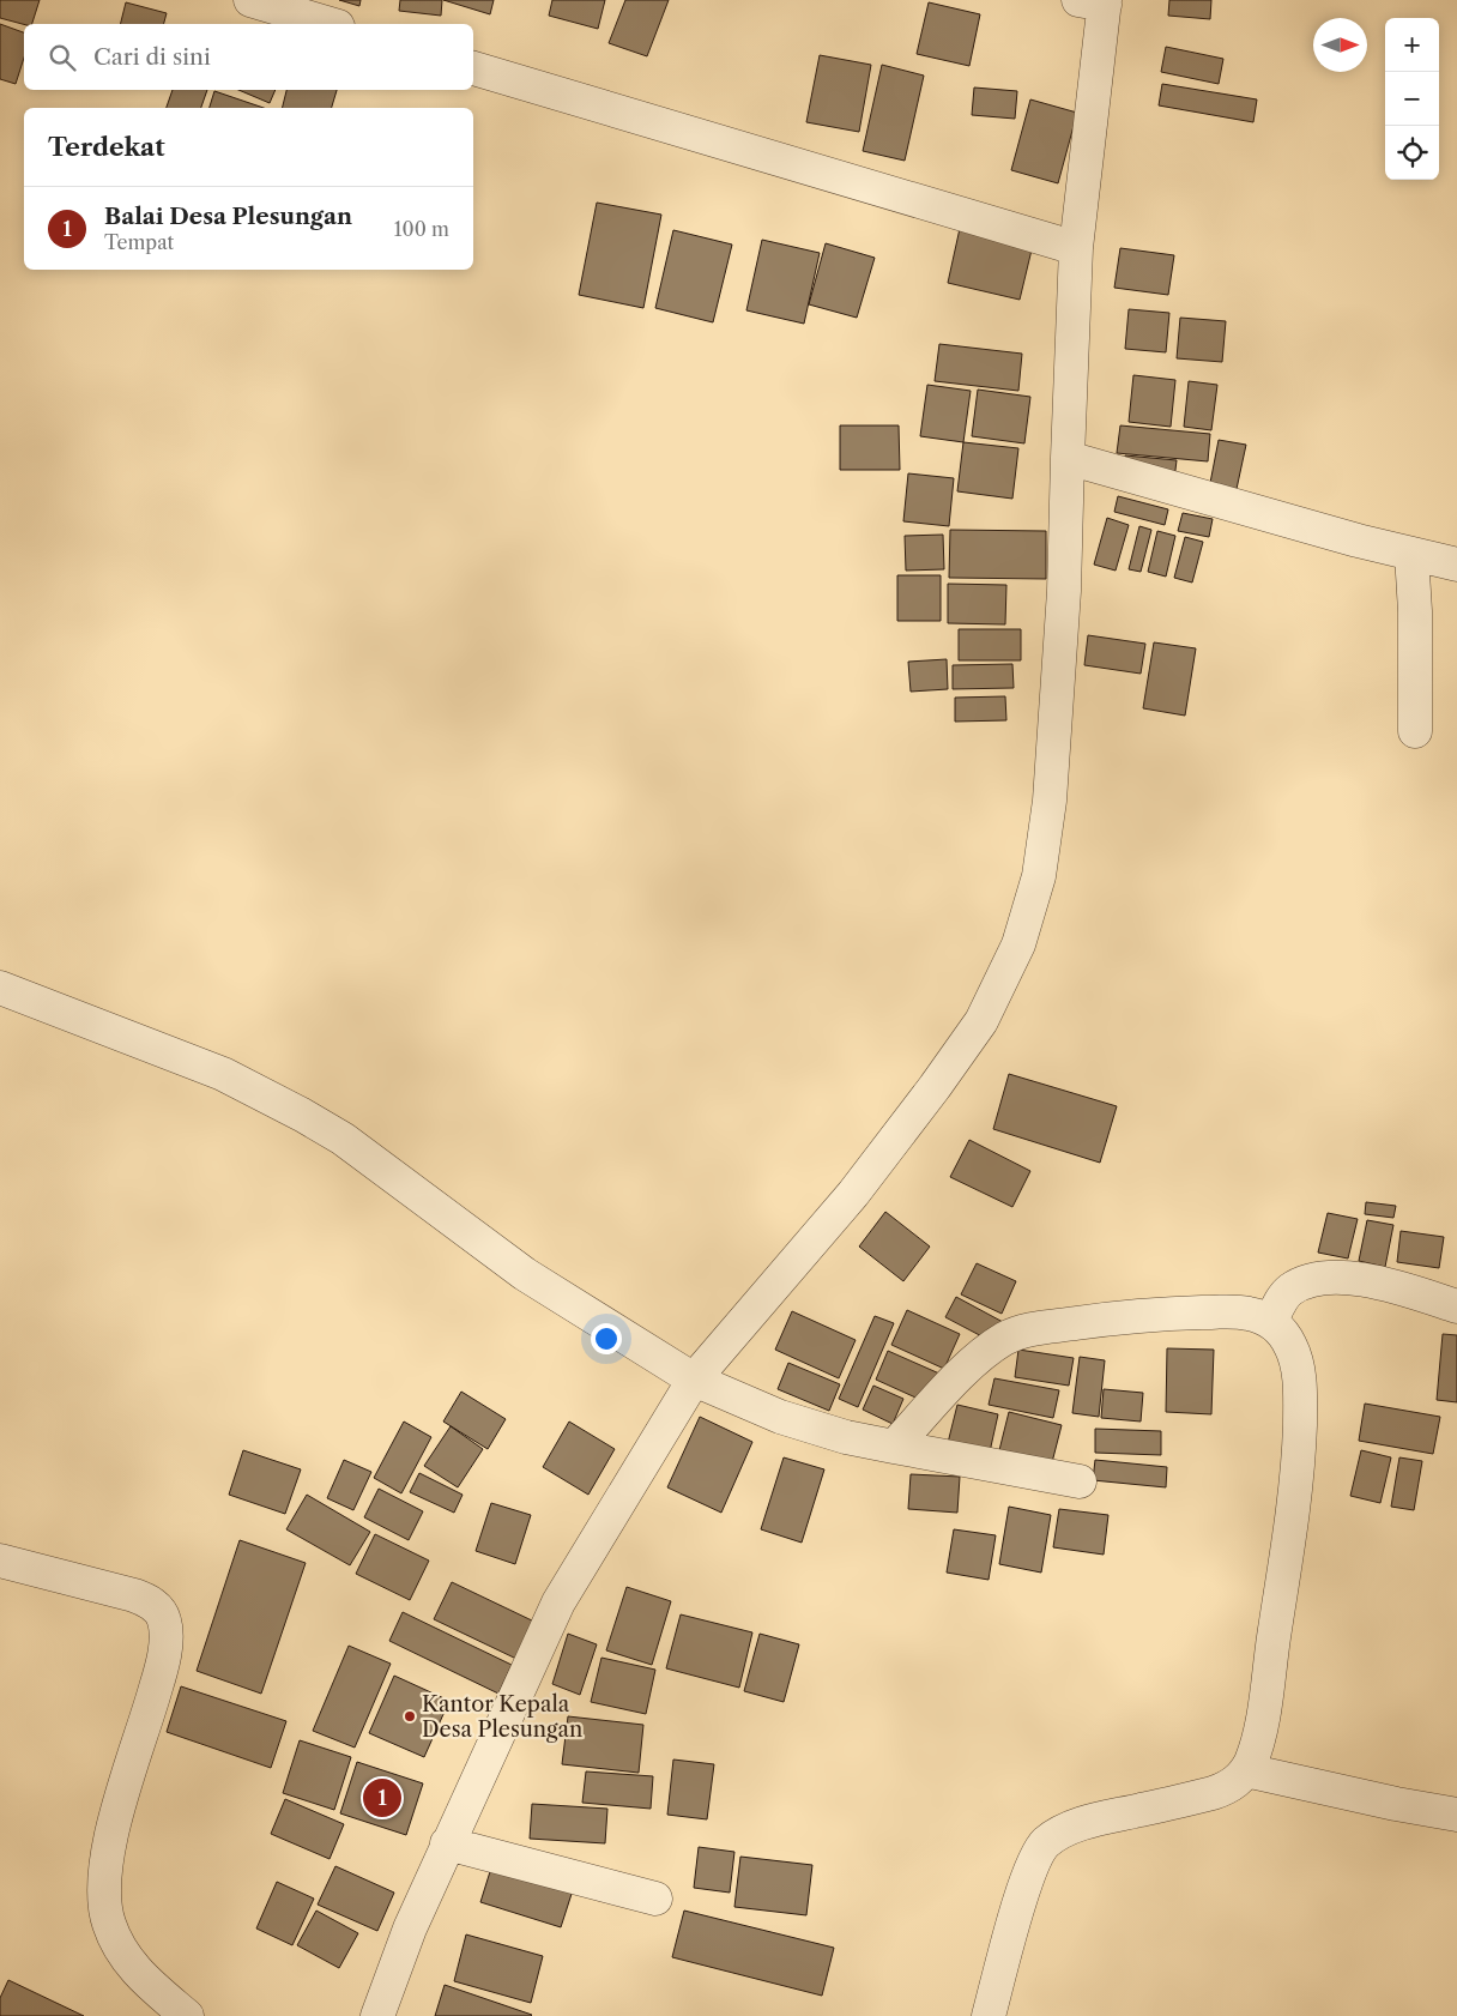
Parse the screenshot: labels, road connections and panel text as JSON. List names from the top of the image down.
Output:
{
  "places": ["Kantor Kepala Desa Plesungan"],
  "north": "right",
  "page": {
    "map_buttons": ["+", "−"],
    "search": "Cari di sini",
    "heading": "Terdekat",
    "list": [
      {
        "mark": "1",
        "name": "Balai Desa Plesungan",
        "note": "Tempat",
        "value": "100 m"
      }
    ],
    "pins": "1"
  }
}
